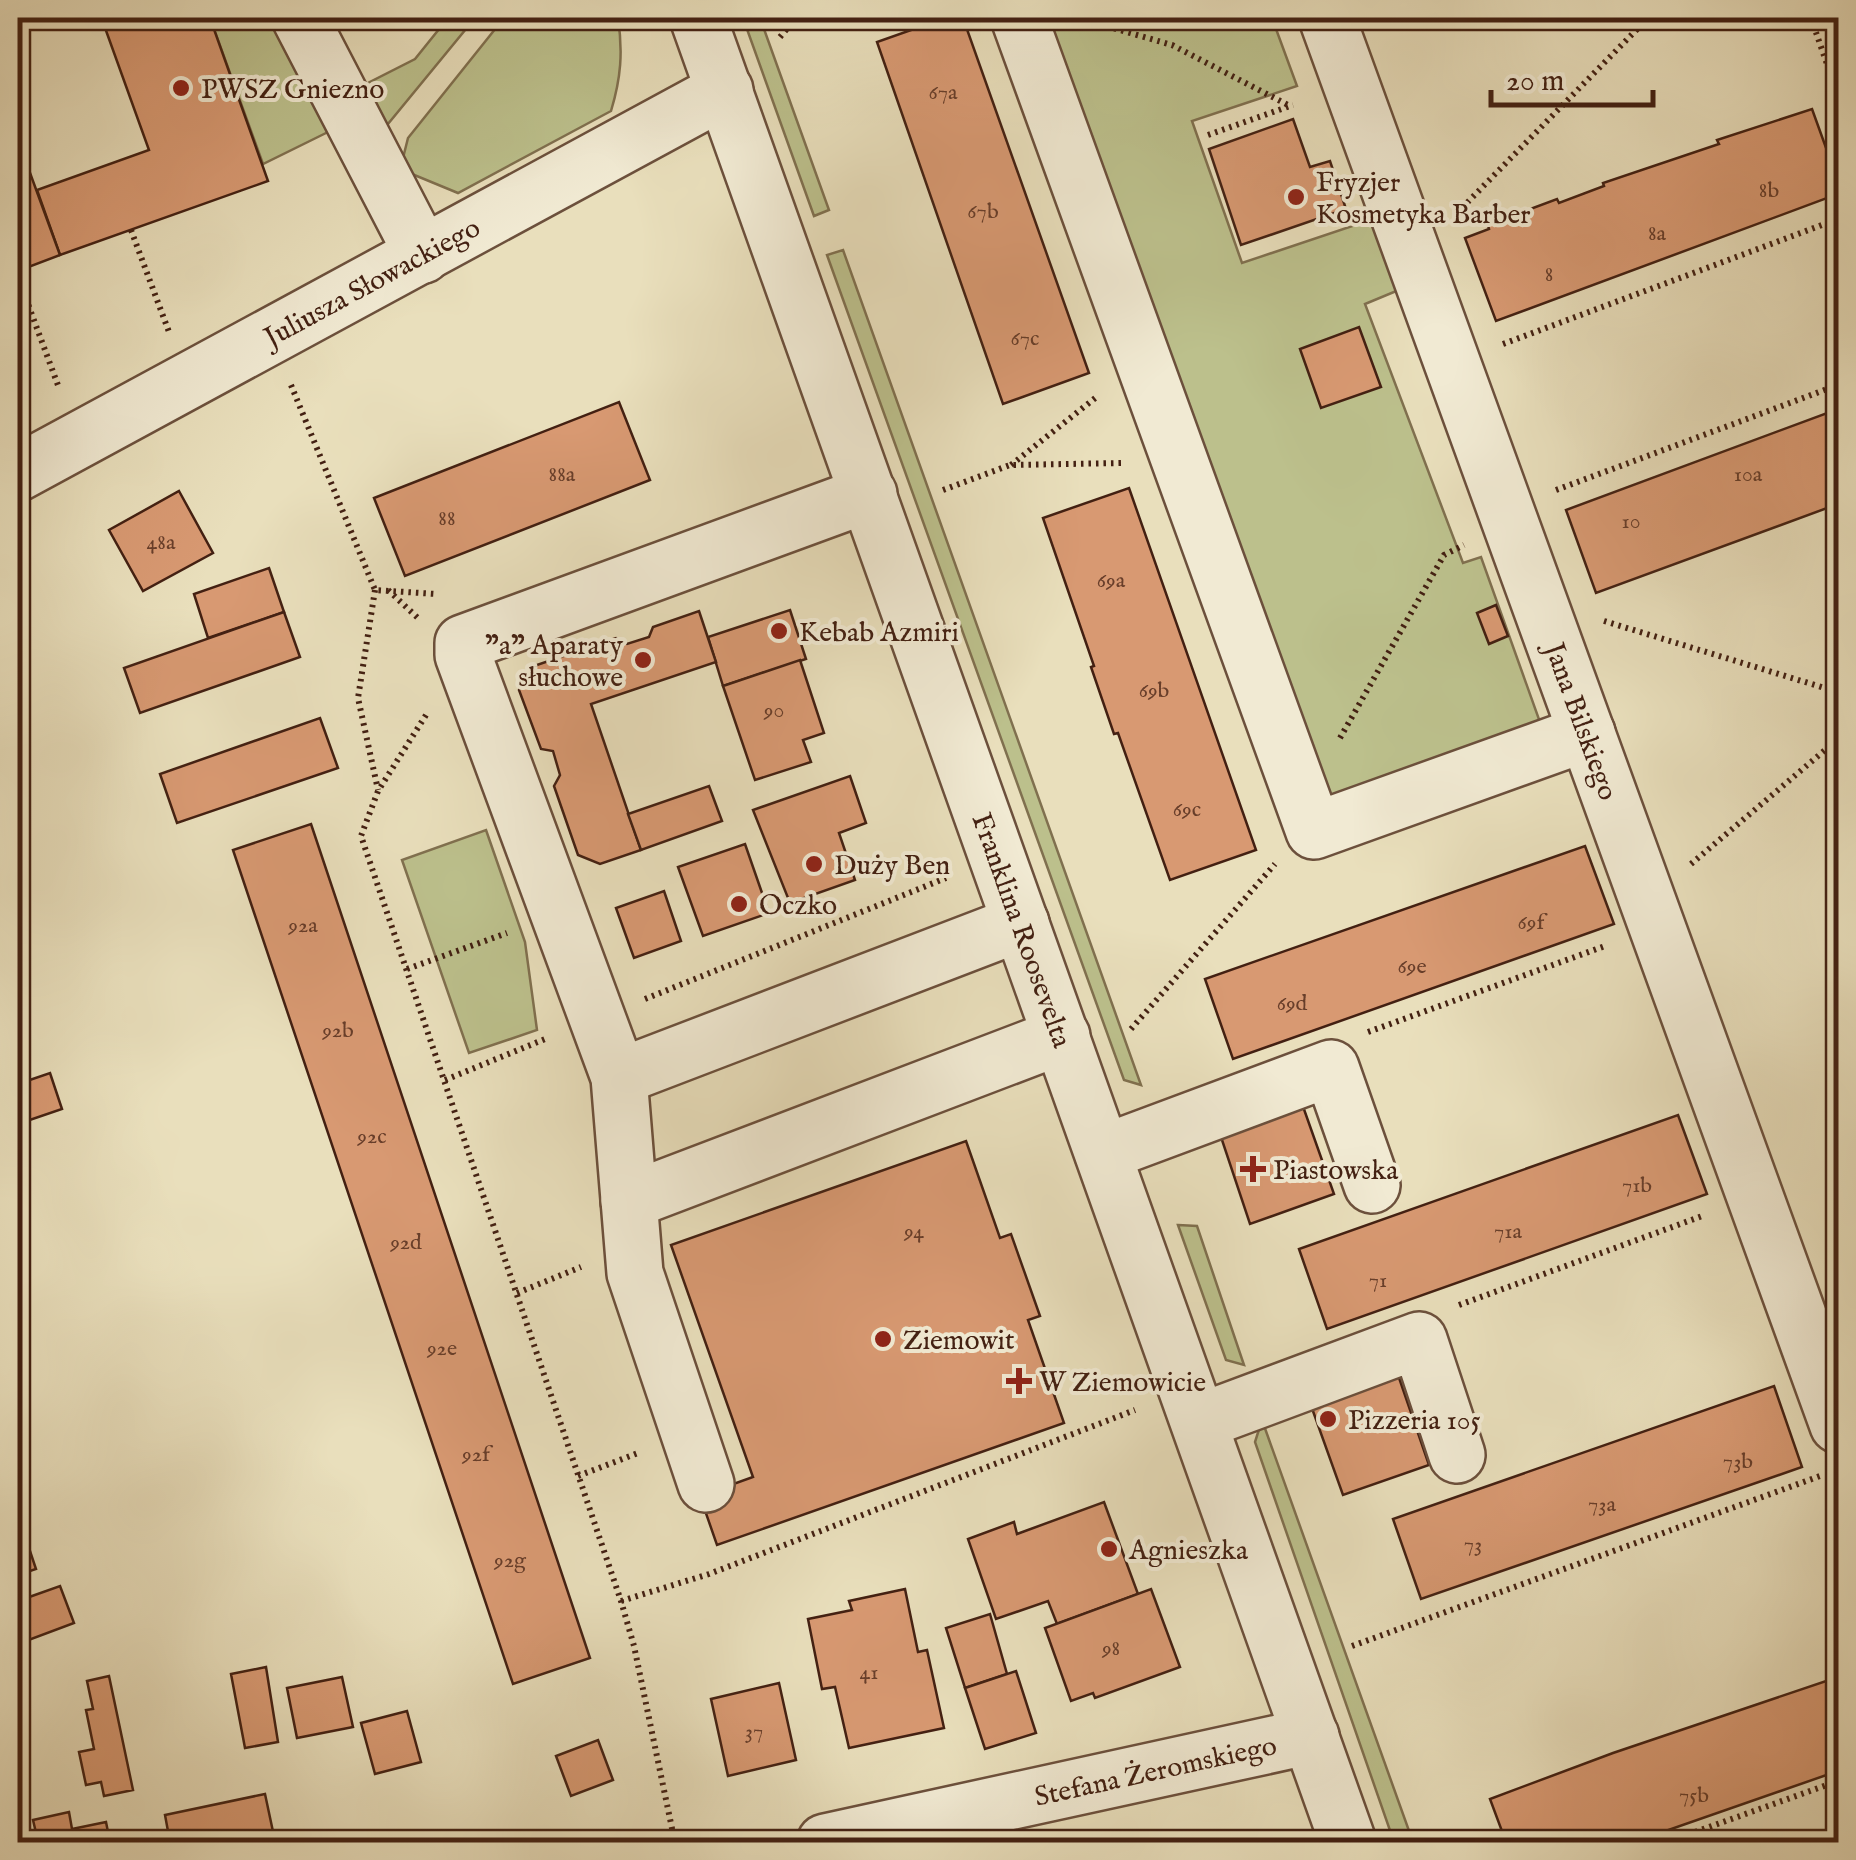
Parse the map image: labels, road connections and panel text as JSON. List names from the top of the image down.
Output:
{
  "streets": {
    "street": [
      "Juliusza Słowackiego",
      "Jana Bilskiego",
      "Franklina Roosevelta",
      "Stefana Żeromskiego"
    ]
  },
  "crossings": [
    ["Juliusza Słowackiego", "Franklina Roosevelta"],
    ["Franklina Roosevelta", "Stefana Żeromskiego"]
  ],
  "places": {
    "other": [
      "PWSZ Gniezno",
      "Fryzjer Kosmetyka Barber",
      "Kebab Azmiri",
      "\"a\" Aparaty słuchowe",
      "Duży Ben",
      "Oczko",
      "Ziemowit",
      "Pizzeria 105",
      "Agnieszka"
    ],
    "health": ["Piastowska", "W Ziemowicie"]
  },
  "house_numbers": [
    "67a",
    "8b",
    "67b",
    "8a",
    "8",
    "67c",
    "88a",
    "10a",
    "88",
    "10",
    "48a",
    "69a",
    "69b",
    "90",
    "69c",
    "69f",
    "92a",
    "69e",
    "69d",
    "92b",
    "92c",
    "71b",
    "94",
    "71a",
    "92d",
    "71",
    "92e",
    "92f",
    "73b",
    "73a",
    "73",
    "92g",
    "98",
    "41",
    "37",
    "75b"
  ],
  "scale_bar": "20 m"
}
